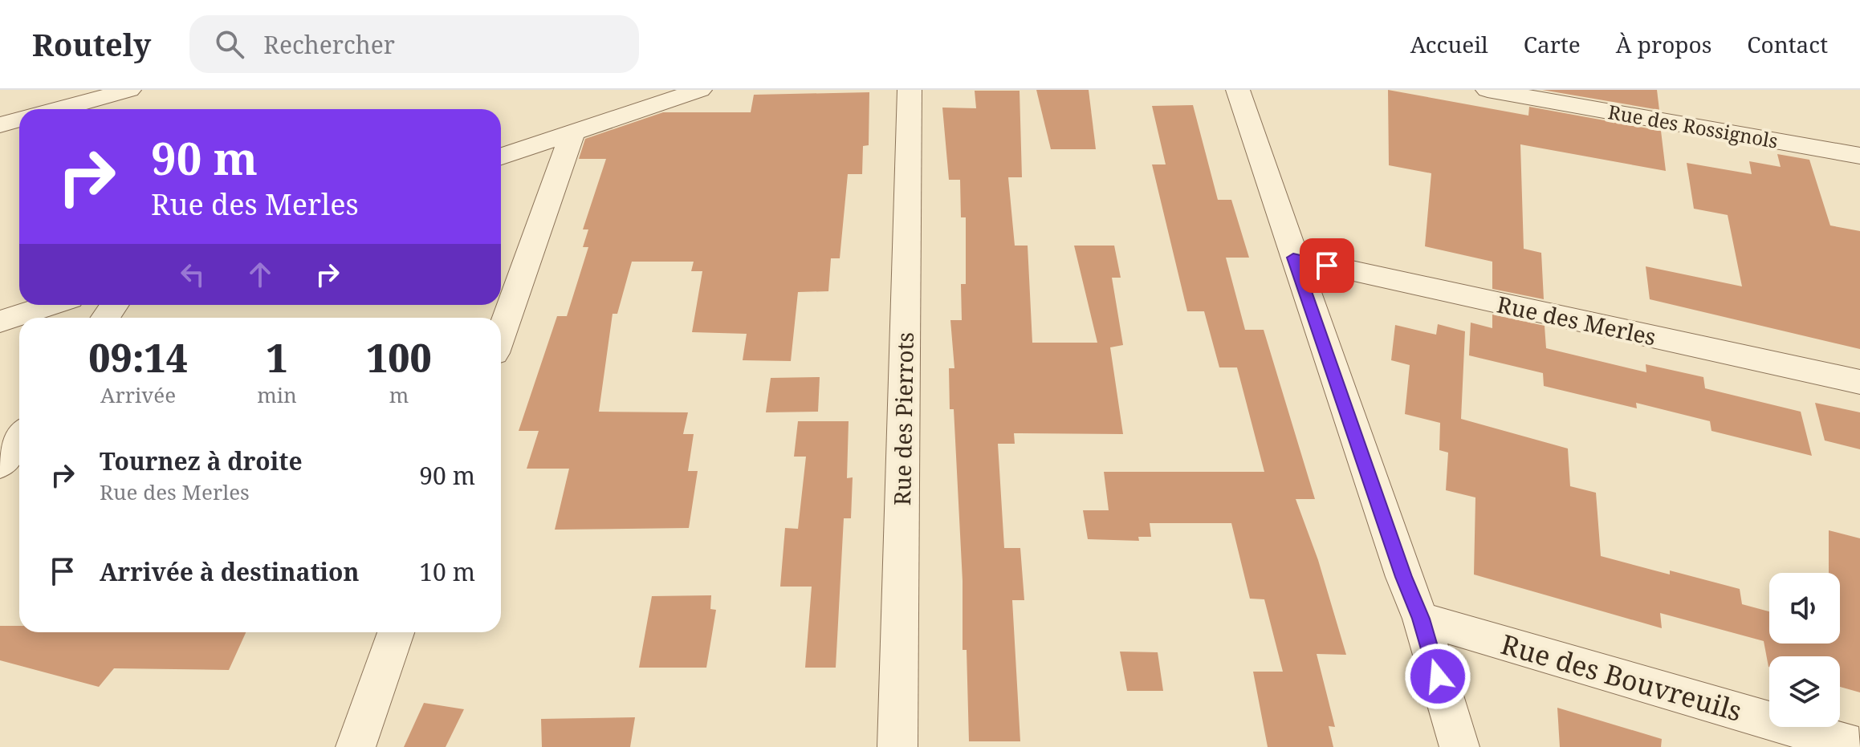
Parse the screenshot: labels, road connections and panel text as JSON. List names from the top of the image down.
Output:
{
  "streets": {
    "street": [
      "Rue des Rossignols",
      "Rue des Merles",
      "Rue des Pierrots",
      "Rue des Bouvreuils"
    ]
  },
  "page": {
    "header": "Routely",
    "search": "Rechercher",
    "nav": [
      "Accueil",
      "Carte",
      "À propos",
      "Contact"
    ],
    "turn": ["90 m", "Rue des Merles"],
    "eta": [
      "09:14",
      "Arrivée",
      "1",
      "min",
      "100",
      "m"
    ],
    "list": [
      {
        "name": "Tournez à droite",
        "note": "Rue des Merles",
        "value": "90 m"
      },
      {
        "name": "Arrivée à destination",
        "value": "10 m"
      }
    ]
  }
}
